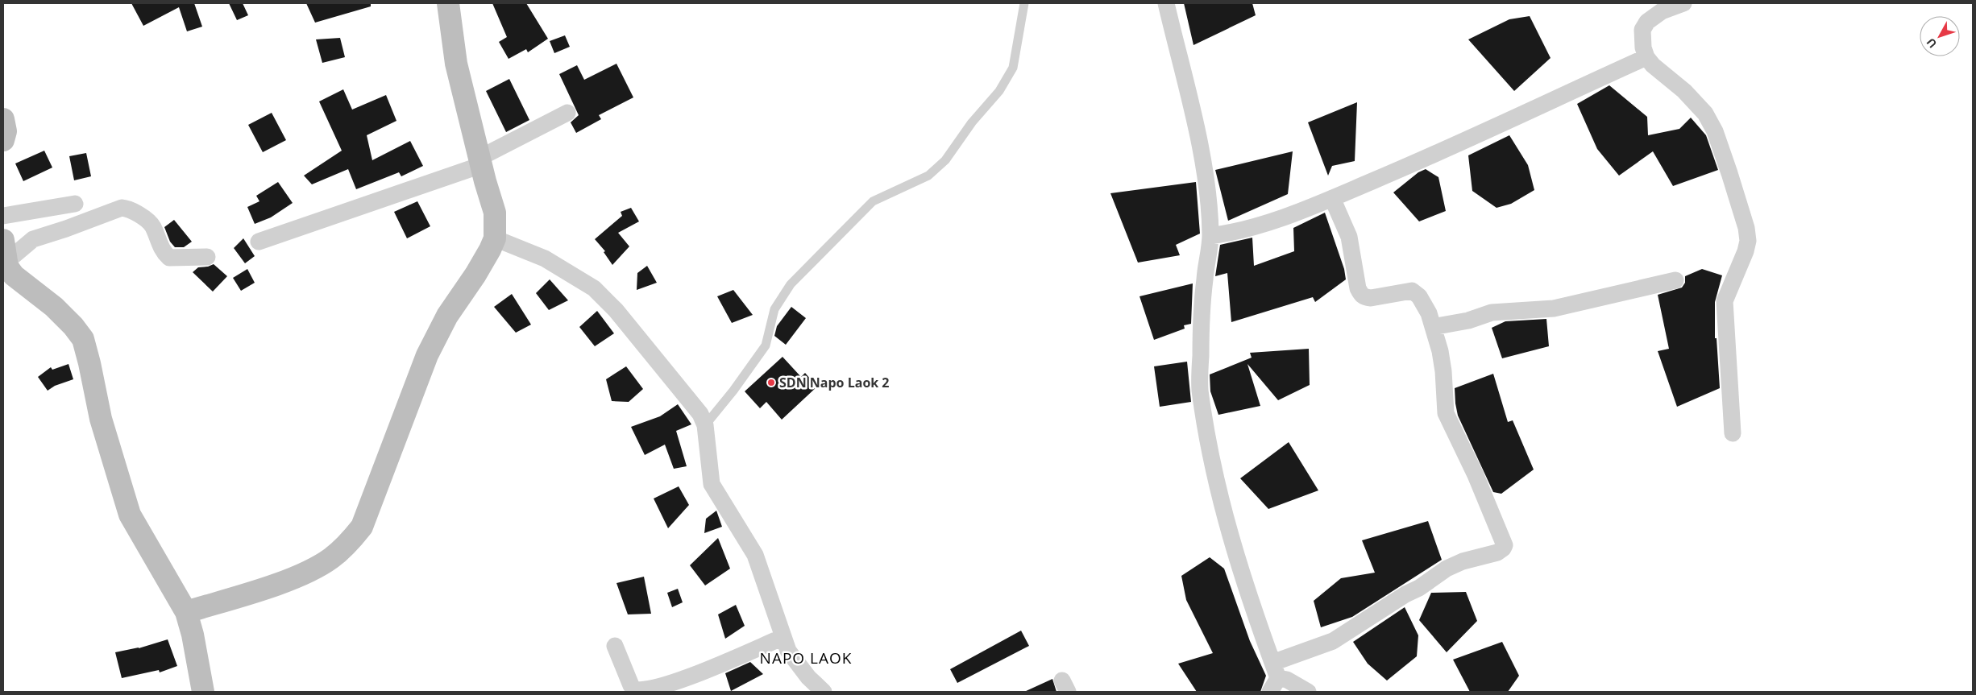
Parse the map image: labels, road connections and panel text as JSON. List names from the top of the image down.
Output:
{
  "districts": ["NAPO LAOK"],
  "places": ["SDN Napo Laok 2"],
  "north": "bottom left"
}
